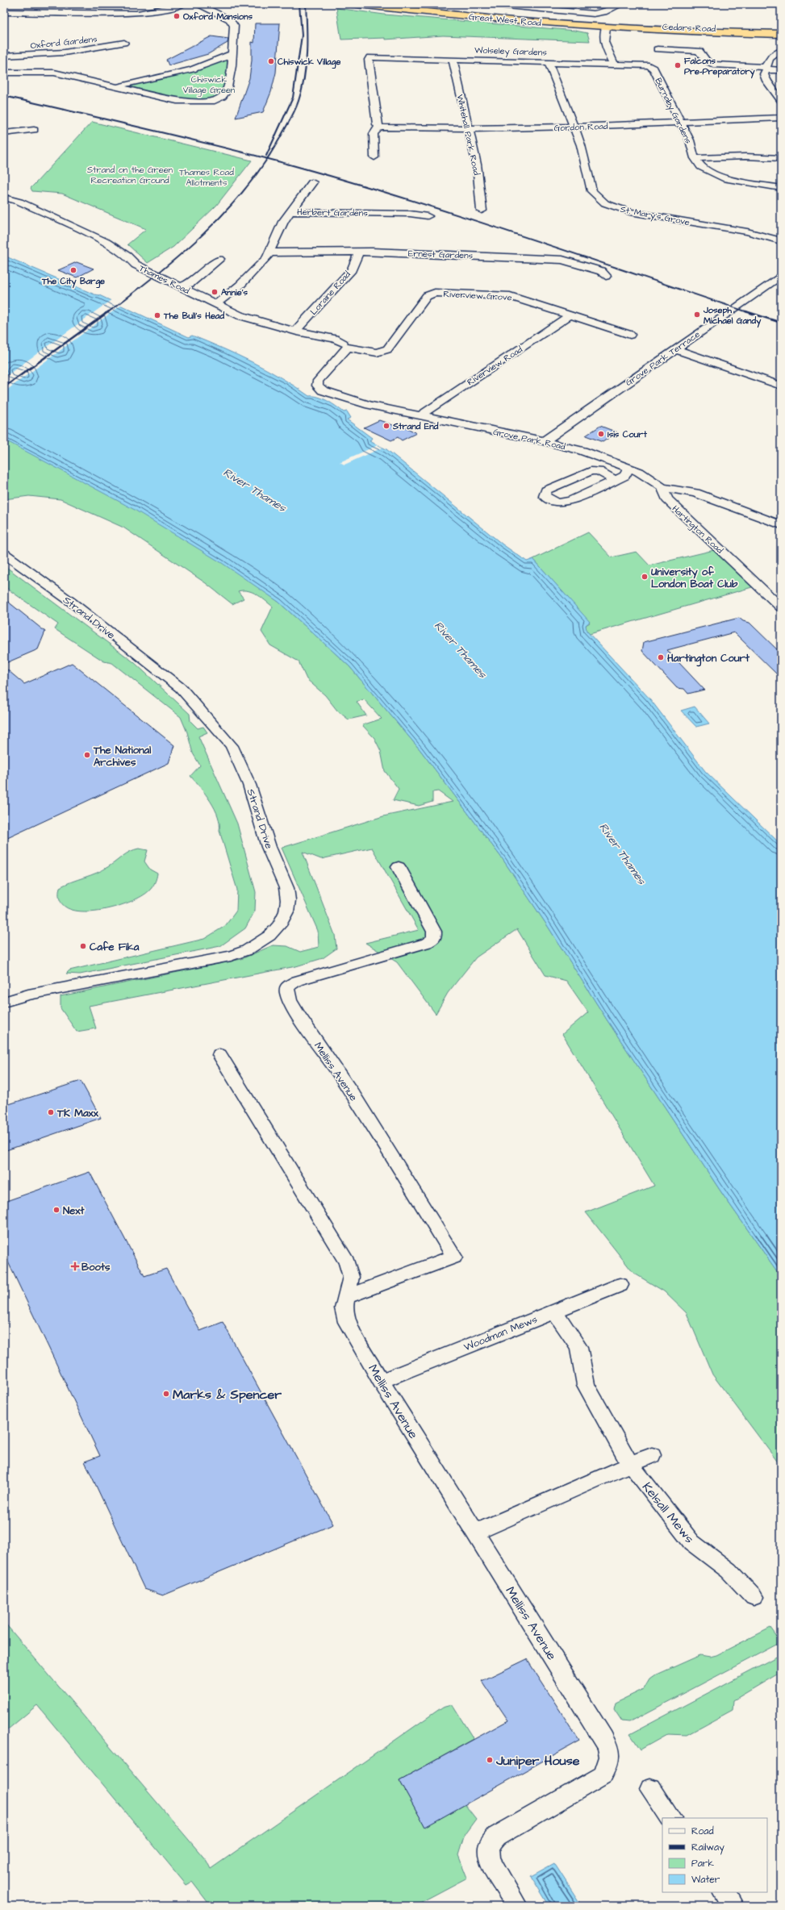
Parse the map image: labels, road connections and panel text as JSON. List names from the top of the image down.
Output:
{
  "streets": {
    "highway": ["Great West Road", "Cedars Road"],
    "street": [
      "Oxford Gardens",
      "Wolseley Gardens",
      "Burnaby Gardens",
      "Gordon Road",
      "Whitehall Park Road",
      "Herbert Gardens",
      "St. Mary's Grove",
      "Ernest Gardens",
      "Thames Road",
      "Loraine Road",
      "Riverview Grove",
      "Grove Park Terrace",
      "Riverview Road",
      "Grove Park Road",
      "Hartington Road",
      "Strand Drive",
      "Melliss Avenue",
      "Woodman Mews",
      "Kelsall Mews"
    ]
  },
  "crossings": [
    ["Great West Road", "Cedars Road"],
    ["Wolseley Gardens", "Burnaby Gardens"],
    ["Wolseley Gardens", "Gordon Road"],
    ["Wolseley Gardens", "Whitehall Park Road"],
    ["Wolseley Gardens", "St. Mary's Grove"],
    ["Burnaby Gardens", "Gordon Road"],
    ["Gordon Road", "Whitehall Park Road"],
    ["Gordon Road", "St. Mary's Grove"],
    ["Ernest Gardens", "Loraine Road"],
    ["Thames Road", "Loraine Road"],
    ["Thames Road", "Riverview Grove"],
    ["Thames Road", "Grove Park Road"],
    ["Riverview Grove", "Riverview Road"],
    ["Riverview Grove", "Grove Park Road"],
    ["Grove Park Terrace", "Grove Park Road"],
    ["Riverview Road", "Grove Park Road"],
    ["Grove Park Road", "Hartington Road"],
    ["Melliss Avenue", "Woodman Mews"],
    ["Woodman Mews", "Kelsall Mews"]
  ],
  "water": ["River Thames"],
  "parks": ["Chiswick Village Green", "Strand on the Green Recreation Ground", "Thames Road Allotments"],
  "places": {
    "other": [
      "Oxford Mansions",
      "Chiswick Village",
      "Falcons Pre-Preparatory",
      "The City Barge",
      "Annie's",
      "Joseph Michael Gandy",
      "The Bull's Head",
      "Strand End",
      "Isis Court",
      "University of London Boat Club",
      "Hartington Court",
      "The National Archives",
      "Cafe Fika",
      "TK Maxx",
      "Next",
      "Marks & Spencer",
      "Juniper House"
    ],
    "health": ["Boots"]
  },
  "legend": [
    "Road",
    "Railway",
    "Park",
    "Water"
  ]
}
